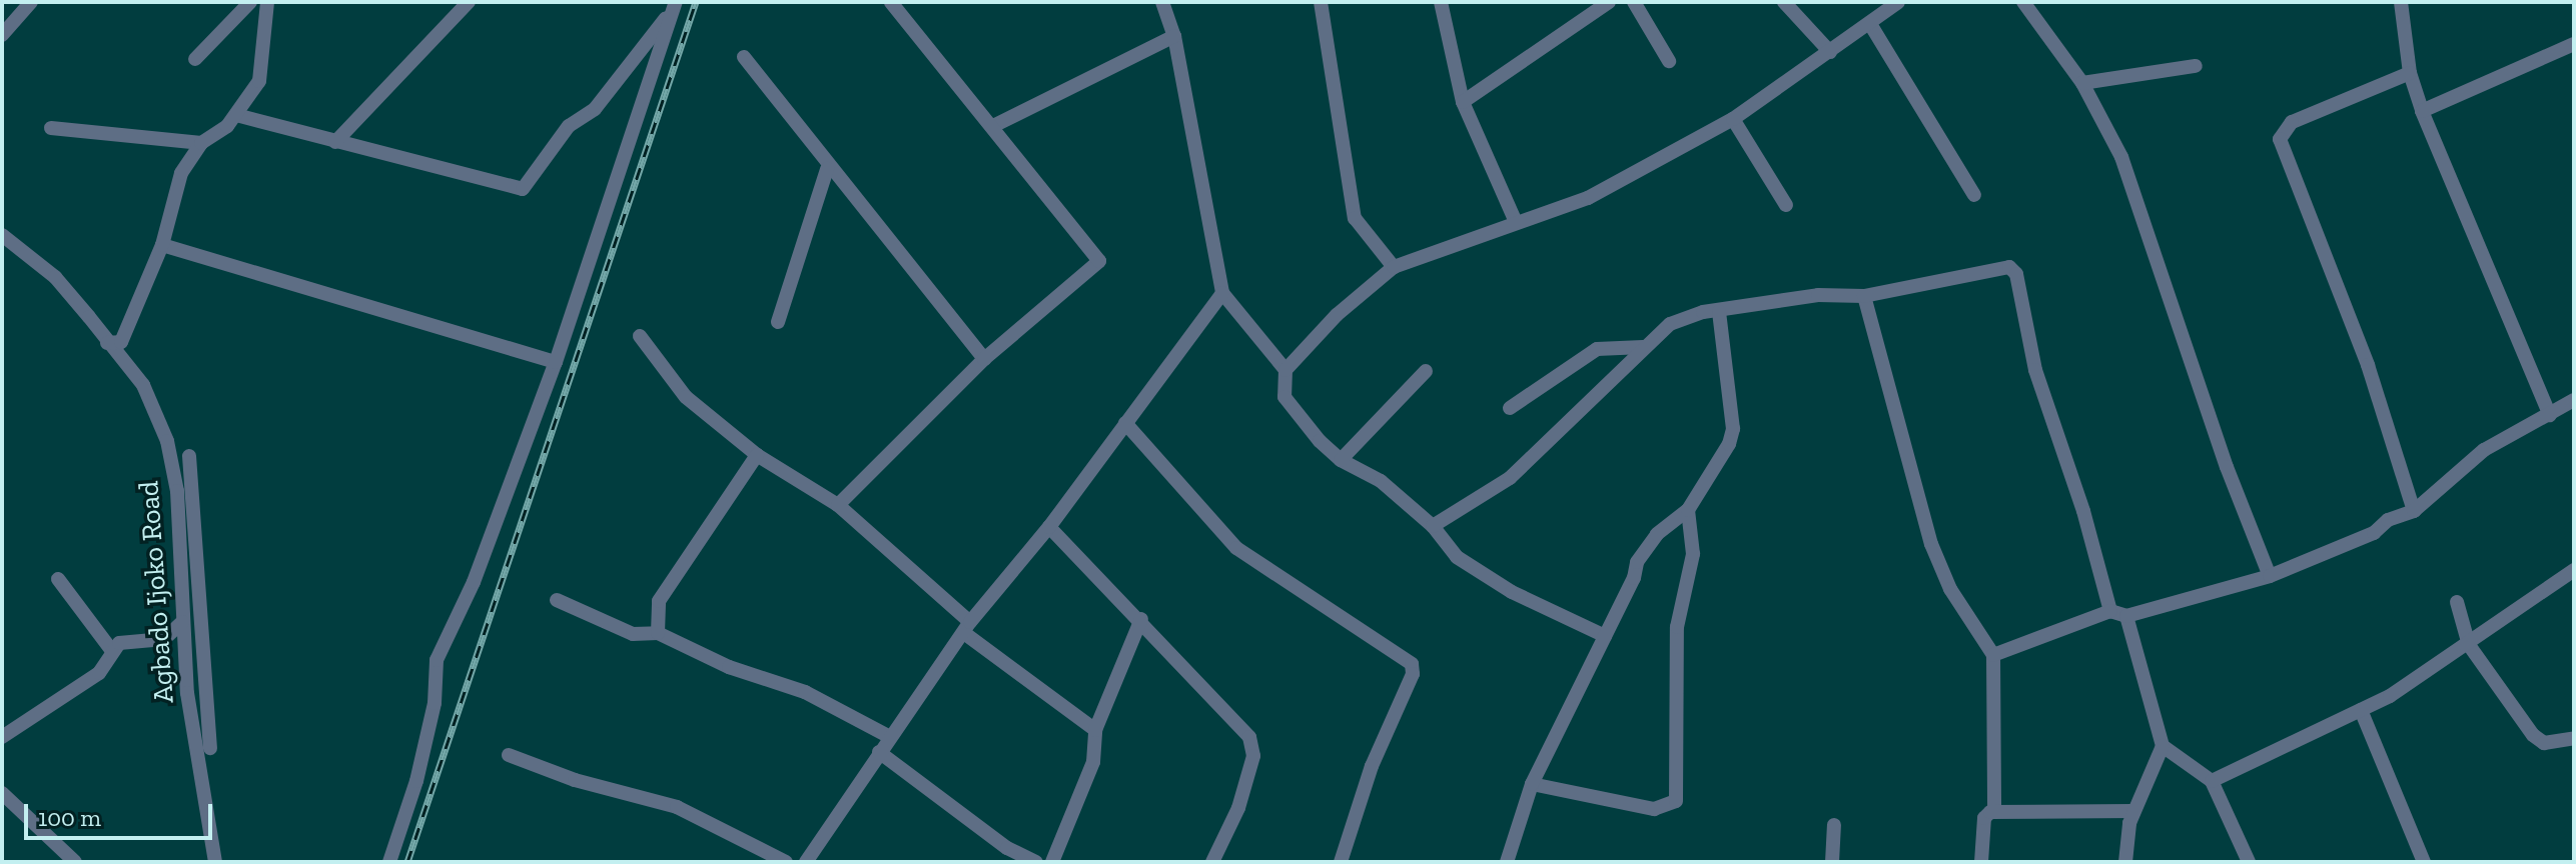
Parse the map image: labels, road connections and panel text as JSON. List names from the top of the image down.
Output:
{
  "streets": {
    "street": ["Agbado Ijoko Road"]
  },
  "scale_bar": "100 m"
}
